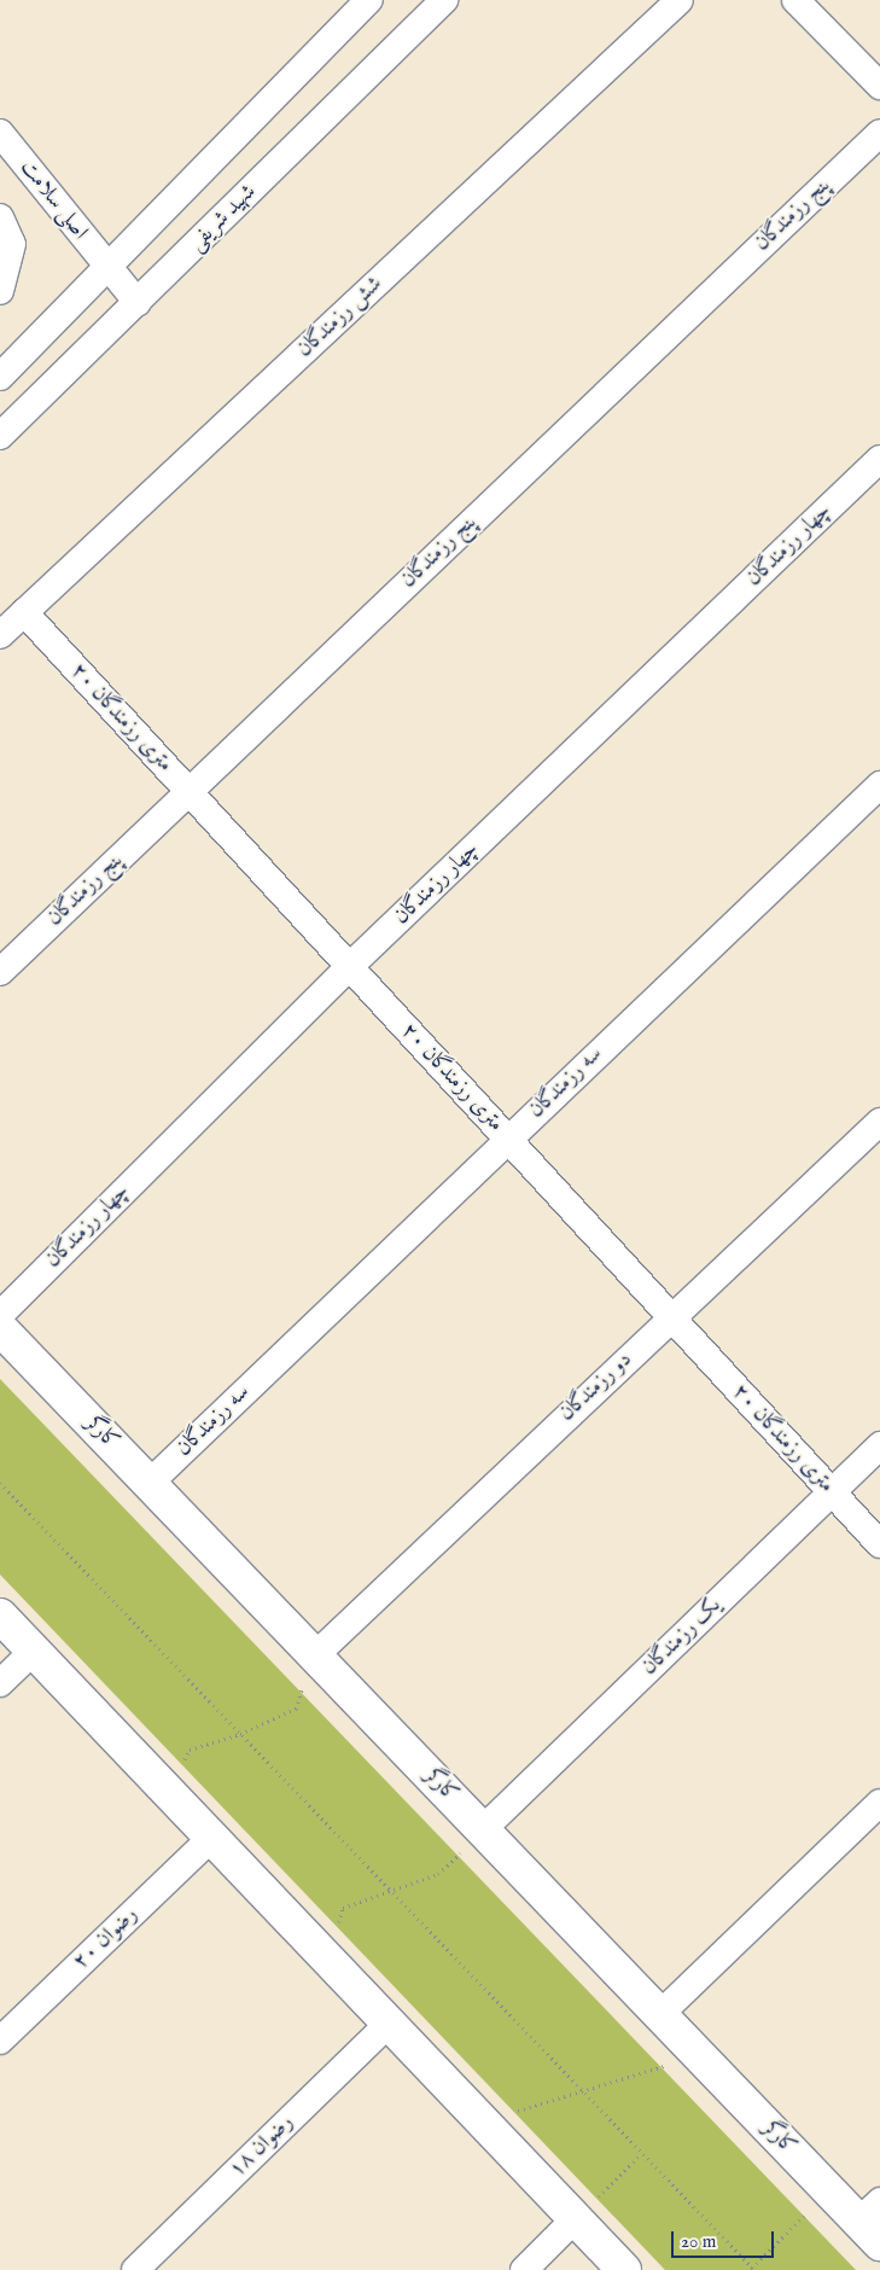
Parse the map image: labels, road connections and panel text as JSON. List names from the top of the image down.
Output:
{
  "streets": {
    "street": [
      "اصلی سلامت",
      "پنج رزمندگان",
      "شهید شریفی",
      "شش رزمندگان",
      "چهار رزمندگان",
      "۲۰ متری رزمندگان",
      "سه رزمندگان",
      "دو رزمندگان",
      "کارگر",
      "یک رزمندگان",
      "رضوان ۲۰",
      "رضوان ۱۸"
    ]
  },
  "crossings": [
    ["اصلی سلامت", "شهید شریفی"],
    ["پنج رزمندگان", "۲۰ متری رزمندگان"],
    ["شش رزمندگان", "۲۰ متری رزمندگان"],
    ["چهار رزمندگان", "۲۰ متری رزمندگان"],
    ["۲۰ متری رزمندگان", "سه رزمندگان"],
    ["۲۰ متری رزمندگان", "دو رزمندگان"],
    ["۲۰ متری رزمندگان", "یک رزمندگان"],
    ["سه رزمندگان", "کارگر"],
    ["دو رزمندگان", "کارگر"],
    ["کارگر", "یک رزمندگان"]
  ],
  "scale_bar": "20 m"
}
